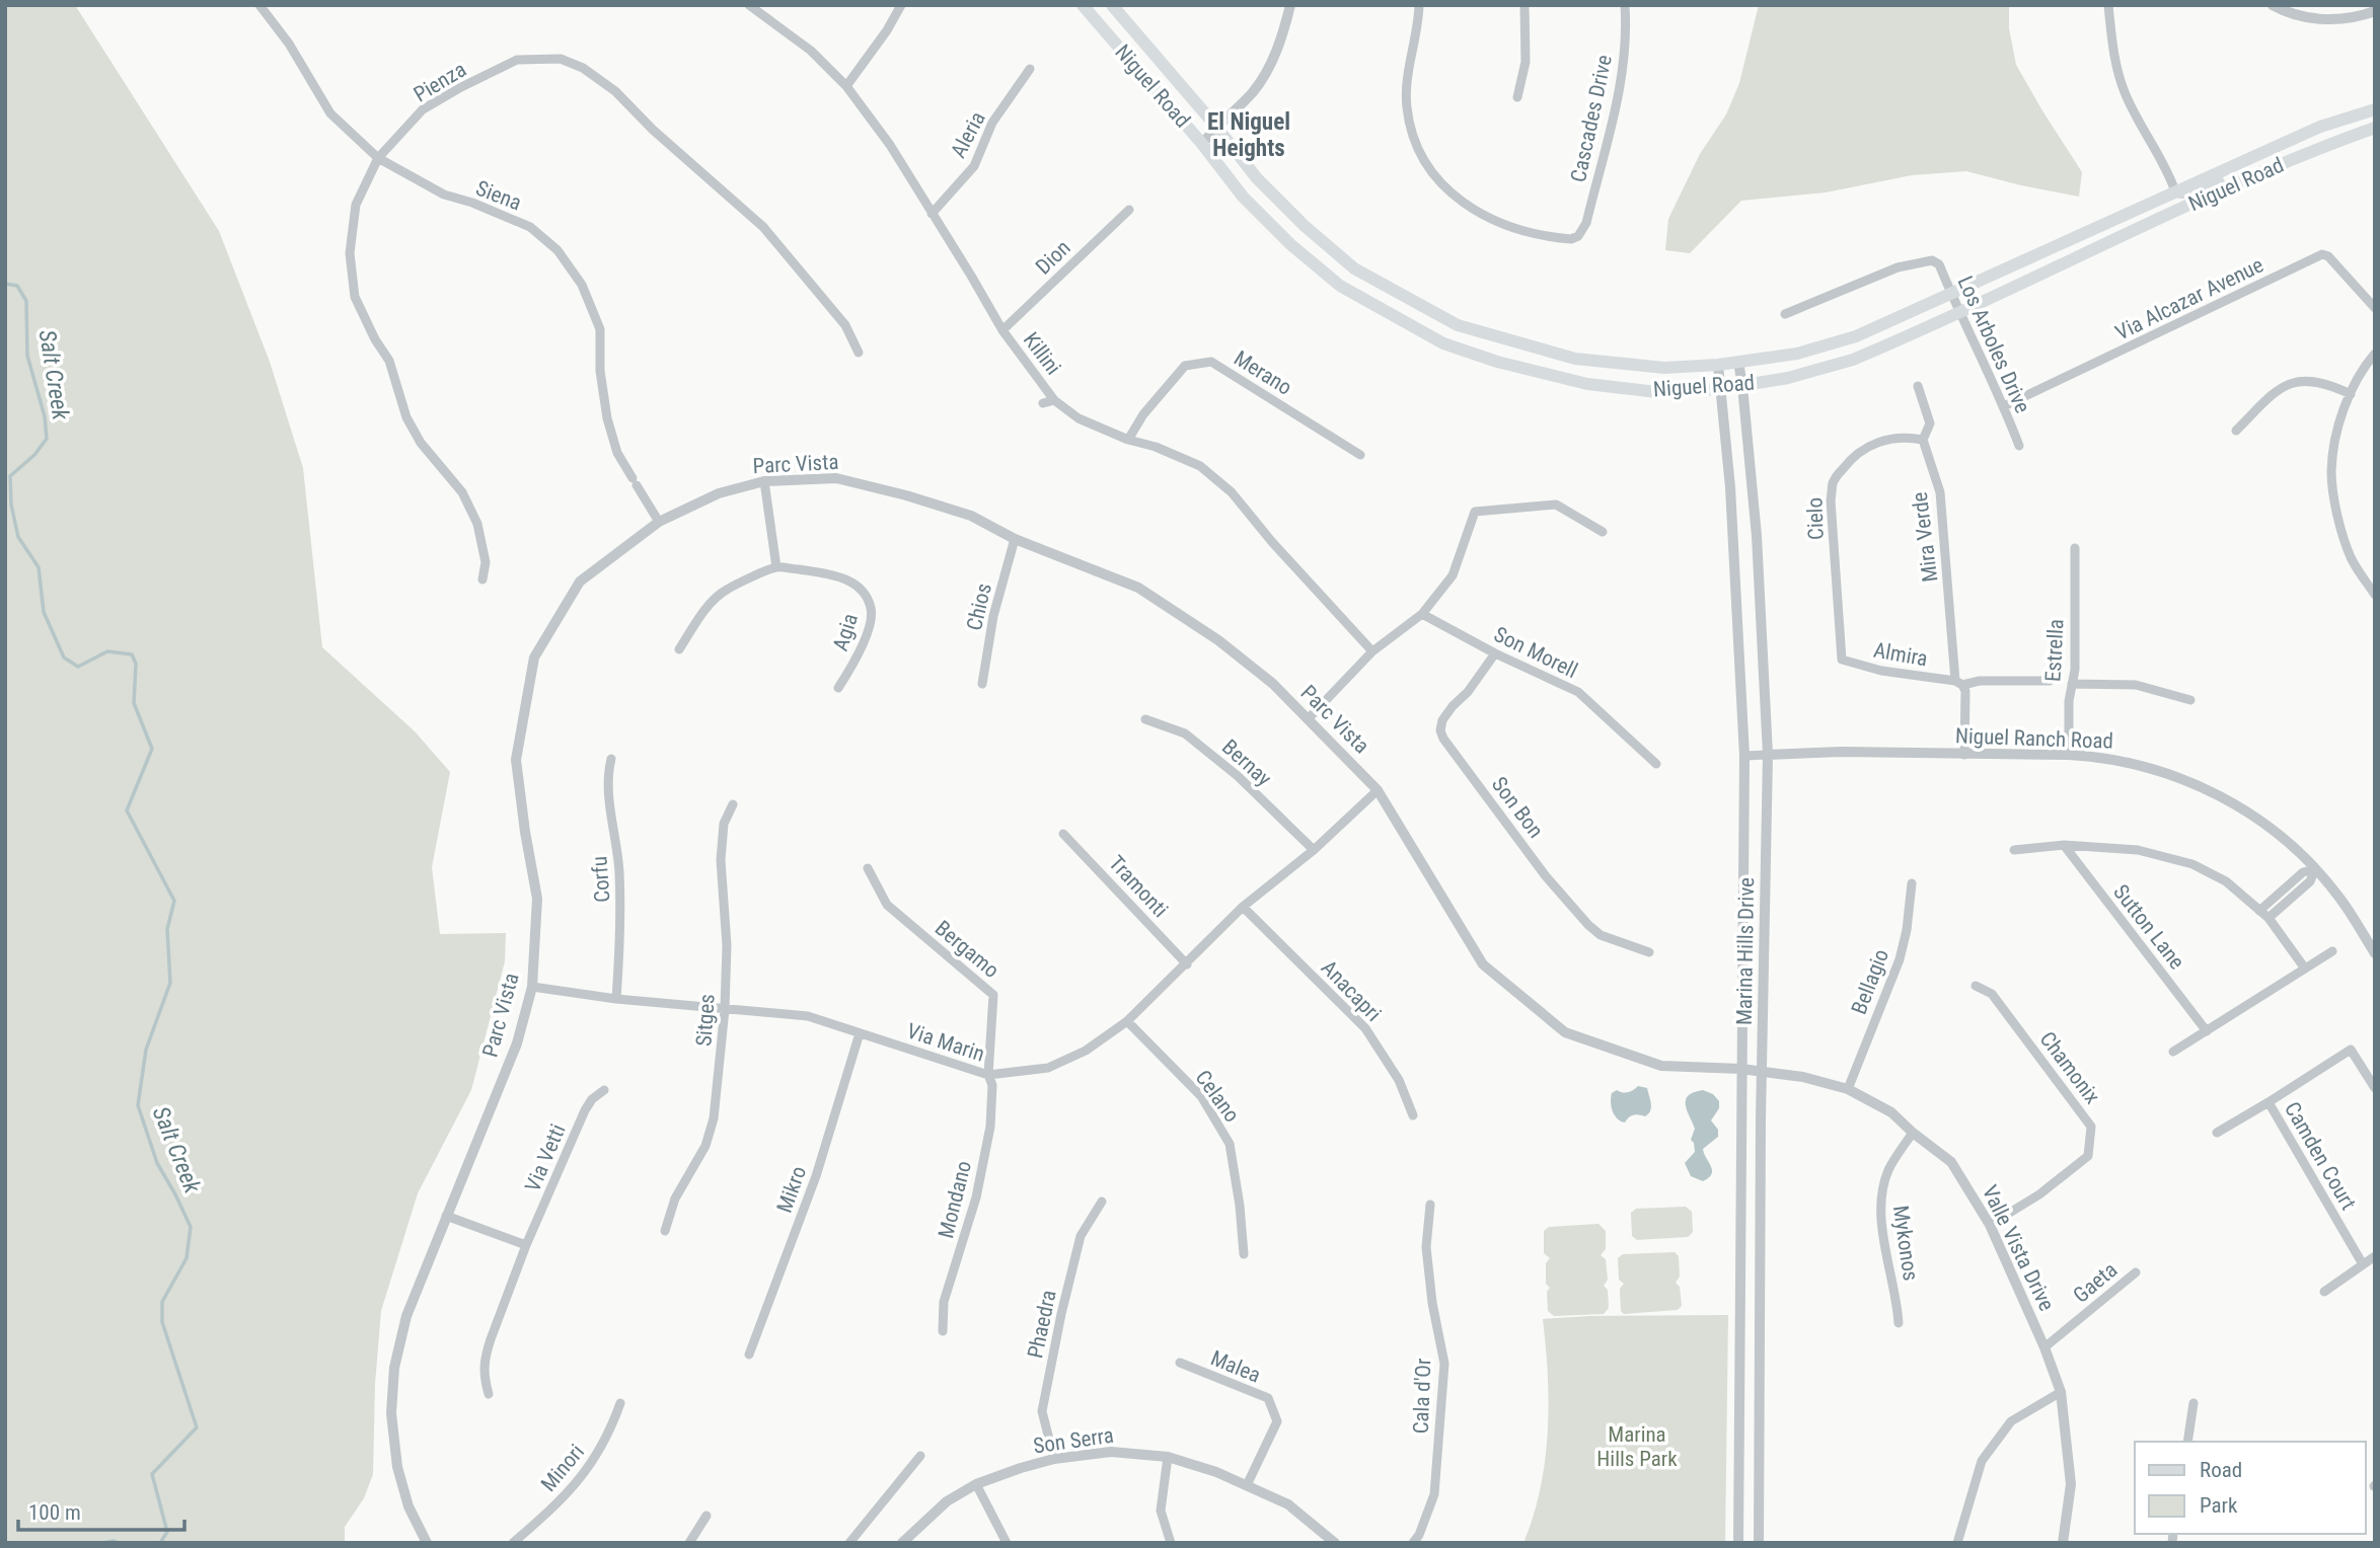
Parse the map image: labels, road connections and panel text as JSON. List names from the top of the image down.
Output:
{
  "streets": {
    "main road": ["Niguel Road"],
    "street": [
      "Pienza",
      "Cascades Drive",
      "Aleria",
      "Siena",
      "Dion",
      "Via Alcazar Avenue",
      "Los Arboles Drive",
      "Killini",
      "Merano",
      "Parc Vista",
      "Cielo",
      "Mira Verde",
      "Chios",
      "Agia",
      "Estrella",
      "Son Morell",
      "Almira",
      "Niguel Ranch Road",
      "Bernay",
      "Son Bon",
      "Corfu",
      "Tramonti",
      "Sutton Lane",
      "Bergamo",
      "Marina Hills Drive",
      "Bellagio",
      "Anacapri",
      "Sitges",
      "Via Marin",
      "Chamonix",
      "Celano",
      "Camden Court",
      "Via Vetti",
      "Mikro",
      "Mondano",
      "Mykonos",
      "Valle Vista Drive",
      "Gaeta",
      "Phaedra",
      "Malea",
      "Cala d'Or",
      "Son Serra",
      "Minori"
    ]
  },
  "crossings": [
    ["Pienza", "Siena"],
    ["Niguel Road", "Los Arboles Drive"],
    ["Niguel Road", "Marina Hills Drive"],
    ["Aleria", "Killini"],
    ["Siena", "Parc Vista"],
    ["Dion", "Killini"],
    ["Via Alcazar Avenue", "Los Arboles Drive"],
    ["Killini", "Merano"],
    ["Parc Vista", "Chios"],
    ["Parc Vista", "Marina Hills Drive"],
    ["Parc Vista", "Via Marin"],
    ["Parc Vista", "Valle Vista Drive"],
    ["Cielo", "Mira Verde"],
    ["Cielo", "Almira"],
    ["Mira Verde", "Almira"],
    ["Mira Verde", "Niguel Ranch Road"],
    ["Estrella", "Niguel Ranch Road"],
    ["Son Morell", "Son Bon"],
    ["Niguel Ranch Road", "Marina Hills Drive"],
    ["Bernay", "Via Marin"],
    ["Corfu", "Via Marin"],
    ["Tramonti", "Via Marin"],
    ["Bergamo", "Via Marin"],
    ["Bergamo", "Mondano"],
    ["Marina Hills Drive", "Valle Vista Drive"],
    ["Bellagio", "Valle Vista Drive"],
    ["Anacapri", "Via Marin"],
    ["Sitges", "Via Marin"],
    ["Via Marin", "Celano"],
    ["Via Marin", "Mikro"],
    ["Via Marin", "Mondano"],
    ["Chamonix", "Valle Vista Drive"],
    ["Mykonos", "Valle Vista Drive"],
    ["Valle Vista Drive", "Gaeta"],
    ["Phaedra", "Son Serra"],
    ["Malea", "Son Serra"]
  ],
  "districts": ["El Niguel Heights"],
  "water": ["Salt Creek"],
  "parks": ["Marina Hills Park"],
  "legend": ["Road", "Park"],
  "scale_bar": "100 m"
}
